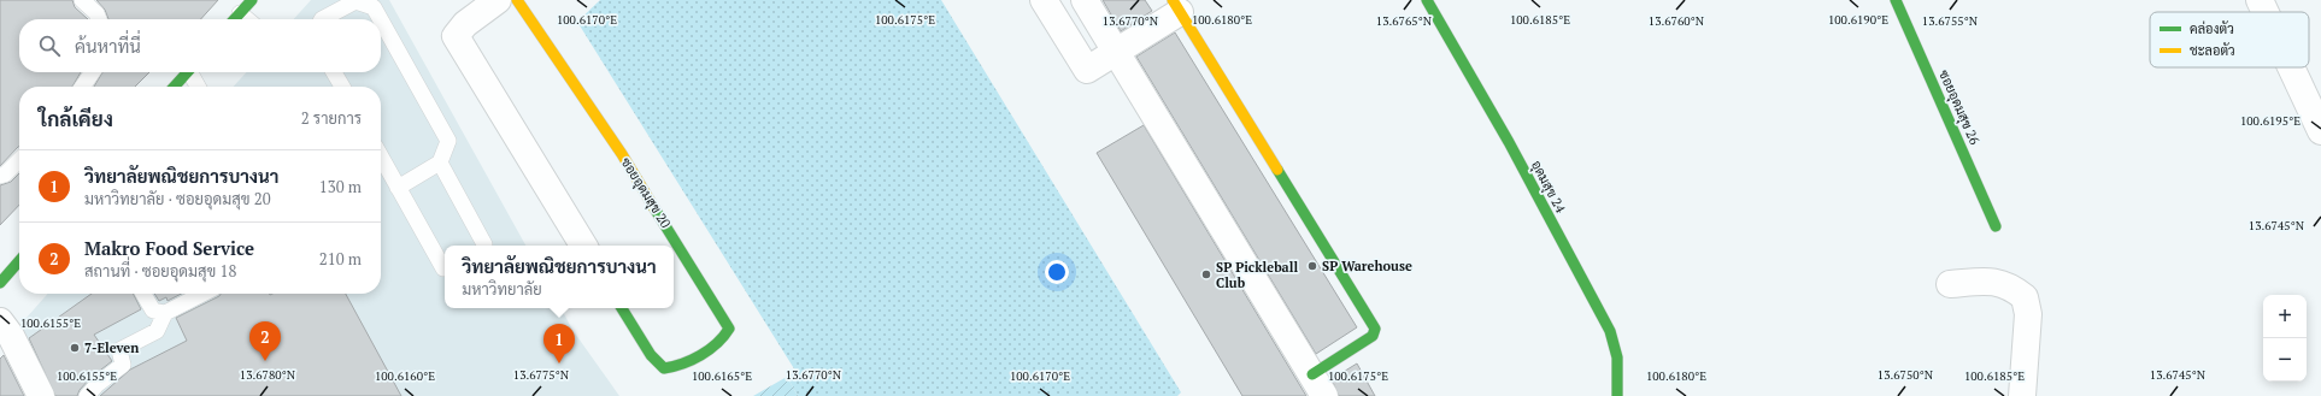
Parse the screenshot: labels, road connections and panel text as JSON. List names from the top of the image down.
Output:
{
  "streets": {
    "street": ["ซอยอุดมสุข 26", "อุดมสุข 24", "ซอยอุดมสุข 20"]
  },
  "places": ["SP Warehouse", "SP Pickleball Club", "7-Eleven"],
  "legend": ["คล่องตัว", "ชะลอตัว"],
  "page": {
    "search": "ค้นหาที่นี่",
    "heading": ["ใกล้เคียง", "2 รายการ"],
    "list": [
      {
        "mark": "1",
        "name": "วิทยาลัยพณิชยการบางนา",
        "note": "มหาวิทยาลัย · ซอยอุดมสุข 20",
        "value": "130 m"
      },
      {
        "mark": "2",
        "name": "Makro Food Service",
        "note": "สถานที่ · ซอยอุดมสุข 18",
        "value": "210 m"
      }
    ],
    "popup": ["วิทยาลัยพณิชยการบางนา", "มหาวิทยาลัย"],
    "map_buttons": ["+", "−"],
    "pins": ["2", "1"]
  },
  "coordinates": [
    "100.6180°E",
    "100.6185°E",
    "100.6170°E",
    "100.6175°E",
    "100.6190°E",
    "13.6770°N",
    "13.6765°N",
    "13.6760°N",
    "13.6755°N",
    "100.6195°E",
    "13.6745°N",
    "100.6155°E",
    "13.6780°N",
    "13.6775°N",
    "13.6750°N",
    "100.6160°E",
    "100.6165°E"
  ]
}
